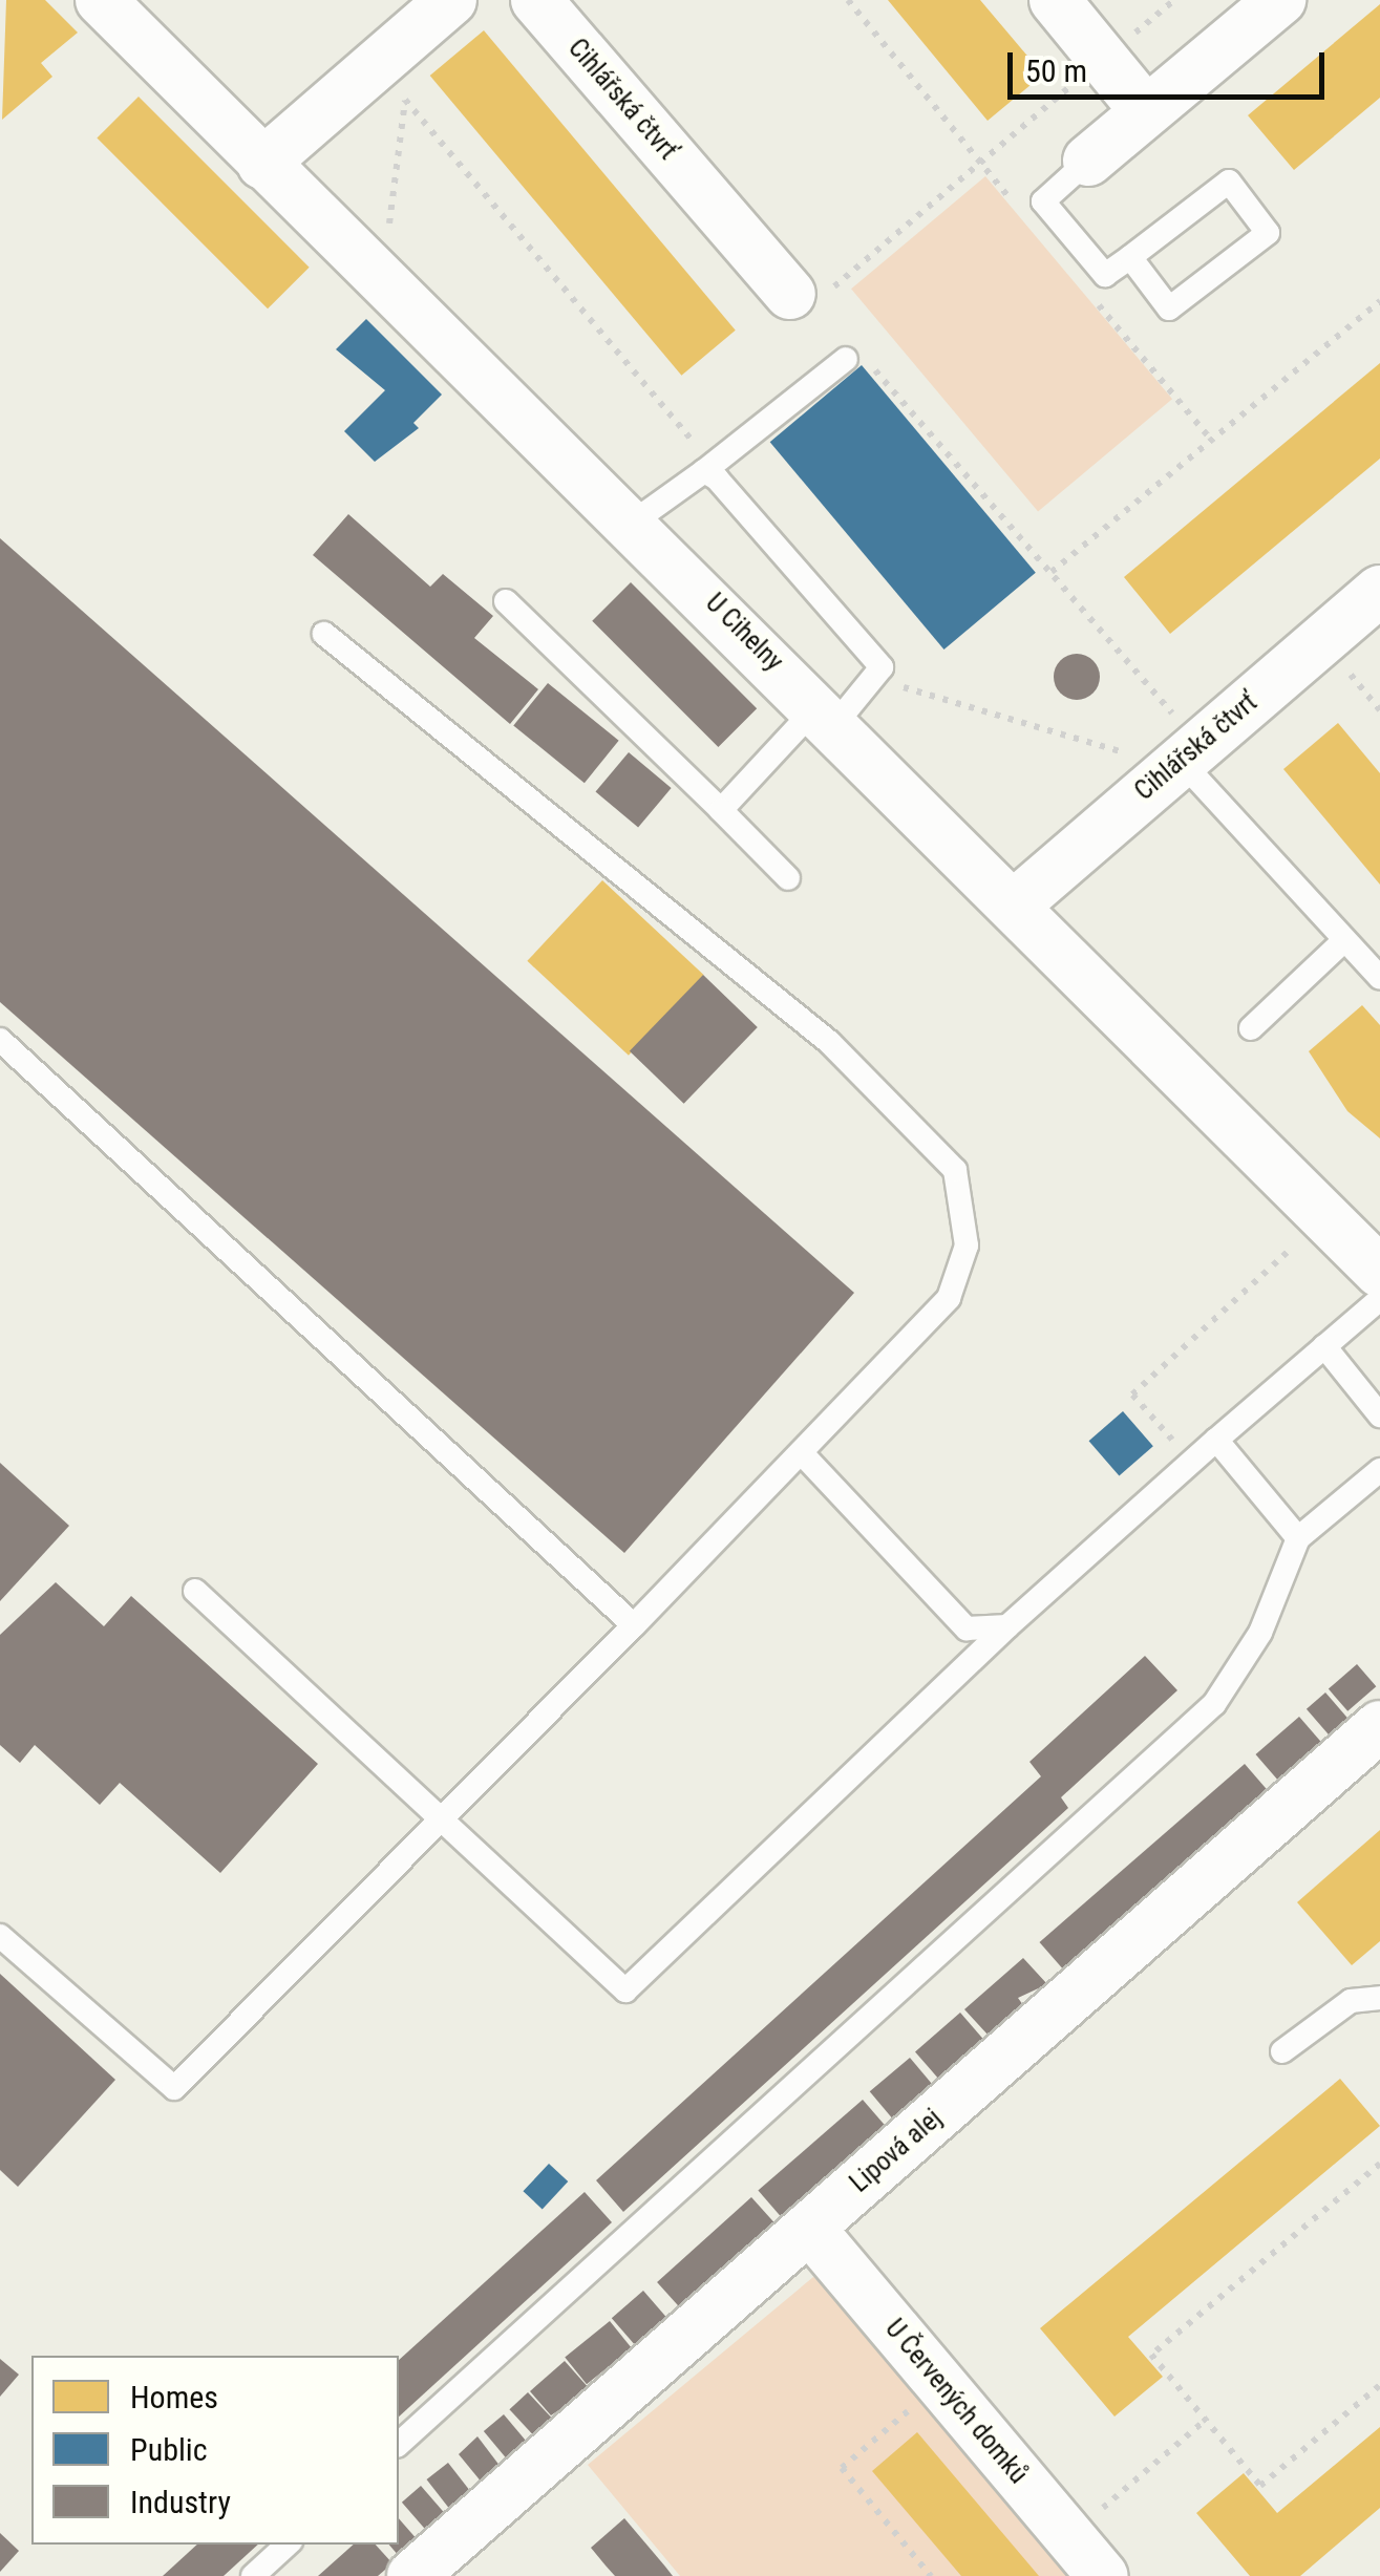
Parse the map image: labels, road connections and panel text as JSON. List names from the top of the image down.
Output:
{
  "streets": {
    "street": [
      "Cihlářská čtvrť",
      "U Cihelny",
      "Lipová alej",
      "U Červených domků"
    ]
  },
  "crossings": [
    ["Cihlářská čtvrť", "U Cihelny"],
    ["Lipová alej", "U Červených domků"]
  ],
  "legend": ["Homes", "Public", "Industry"],
  "scale_bar": "50 m"
}
